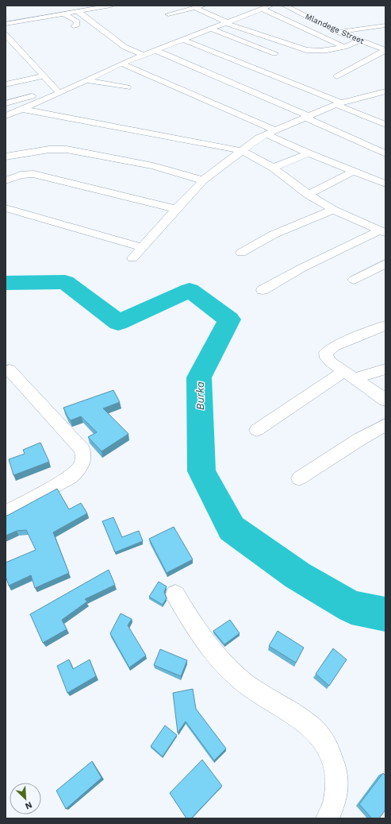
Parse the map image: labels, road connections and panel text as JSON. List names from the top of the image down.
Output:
{
  "streets": {
    "street": ["Mlandege Street"]
  },
  "water": ["Burka"],
  "north": "bottom right"
}
